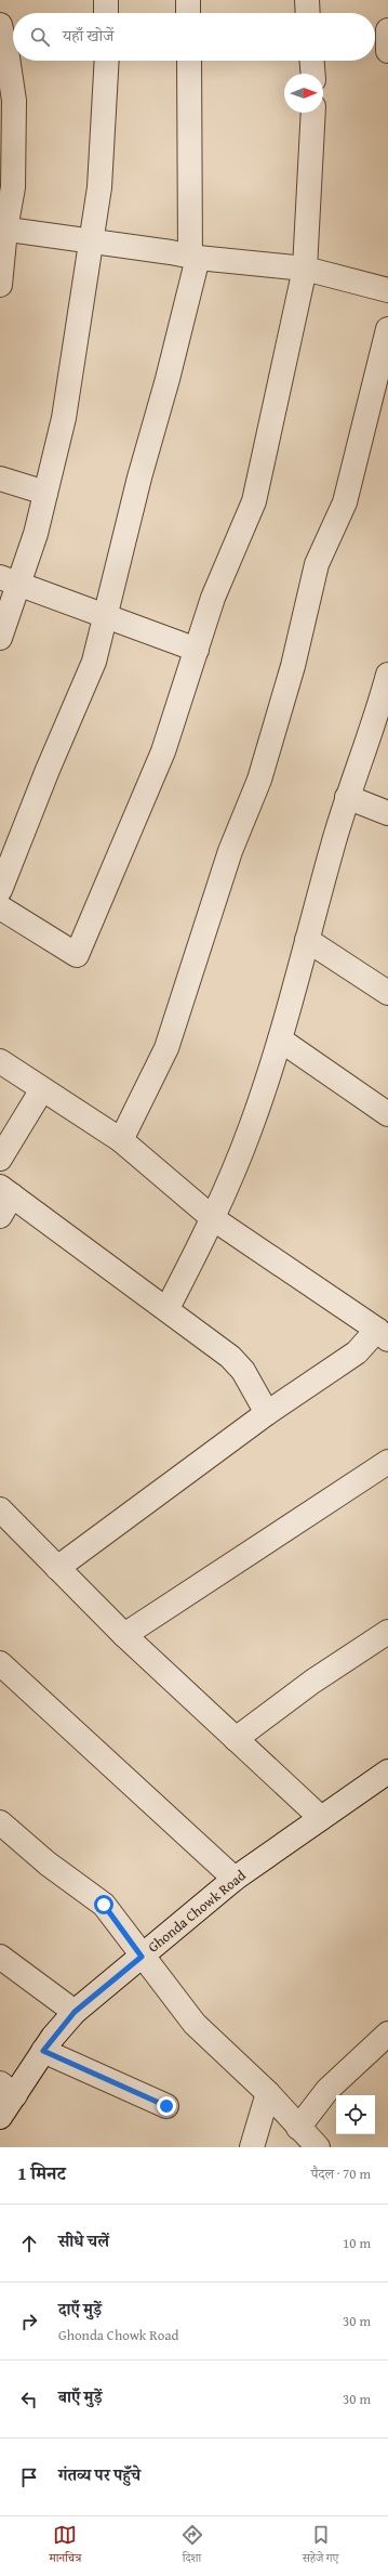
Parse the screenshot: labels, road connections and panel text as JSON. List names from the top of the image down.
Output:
{
  "streets": {
    "street": ["Ghonda Chowk Road"]
  },
  "north": "right",
  "page": {
    "search": "यहाँ खोजें",
    "heading": ["1 मिनट", "पैदल · 70 m"],
    "list": [
      ["सीधे चलें", "10 m"],
      ["दाएँ मुड़ें", "Ghonda Chowk Road", "30 m"],
      ["बाएँ मुड़ें", "30 m"],
      "गंतव्य पर पहुँचे"
    ],
    "nav": ["मानचित्र", "दिशा", "सहेजे गए"]
  }
}
